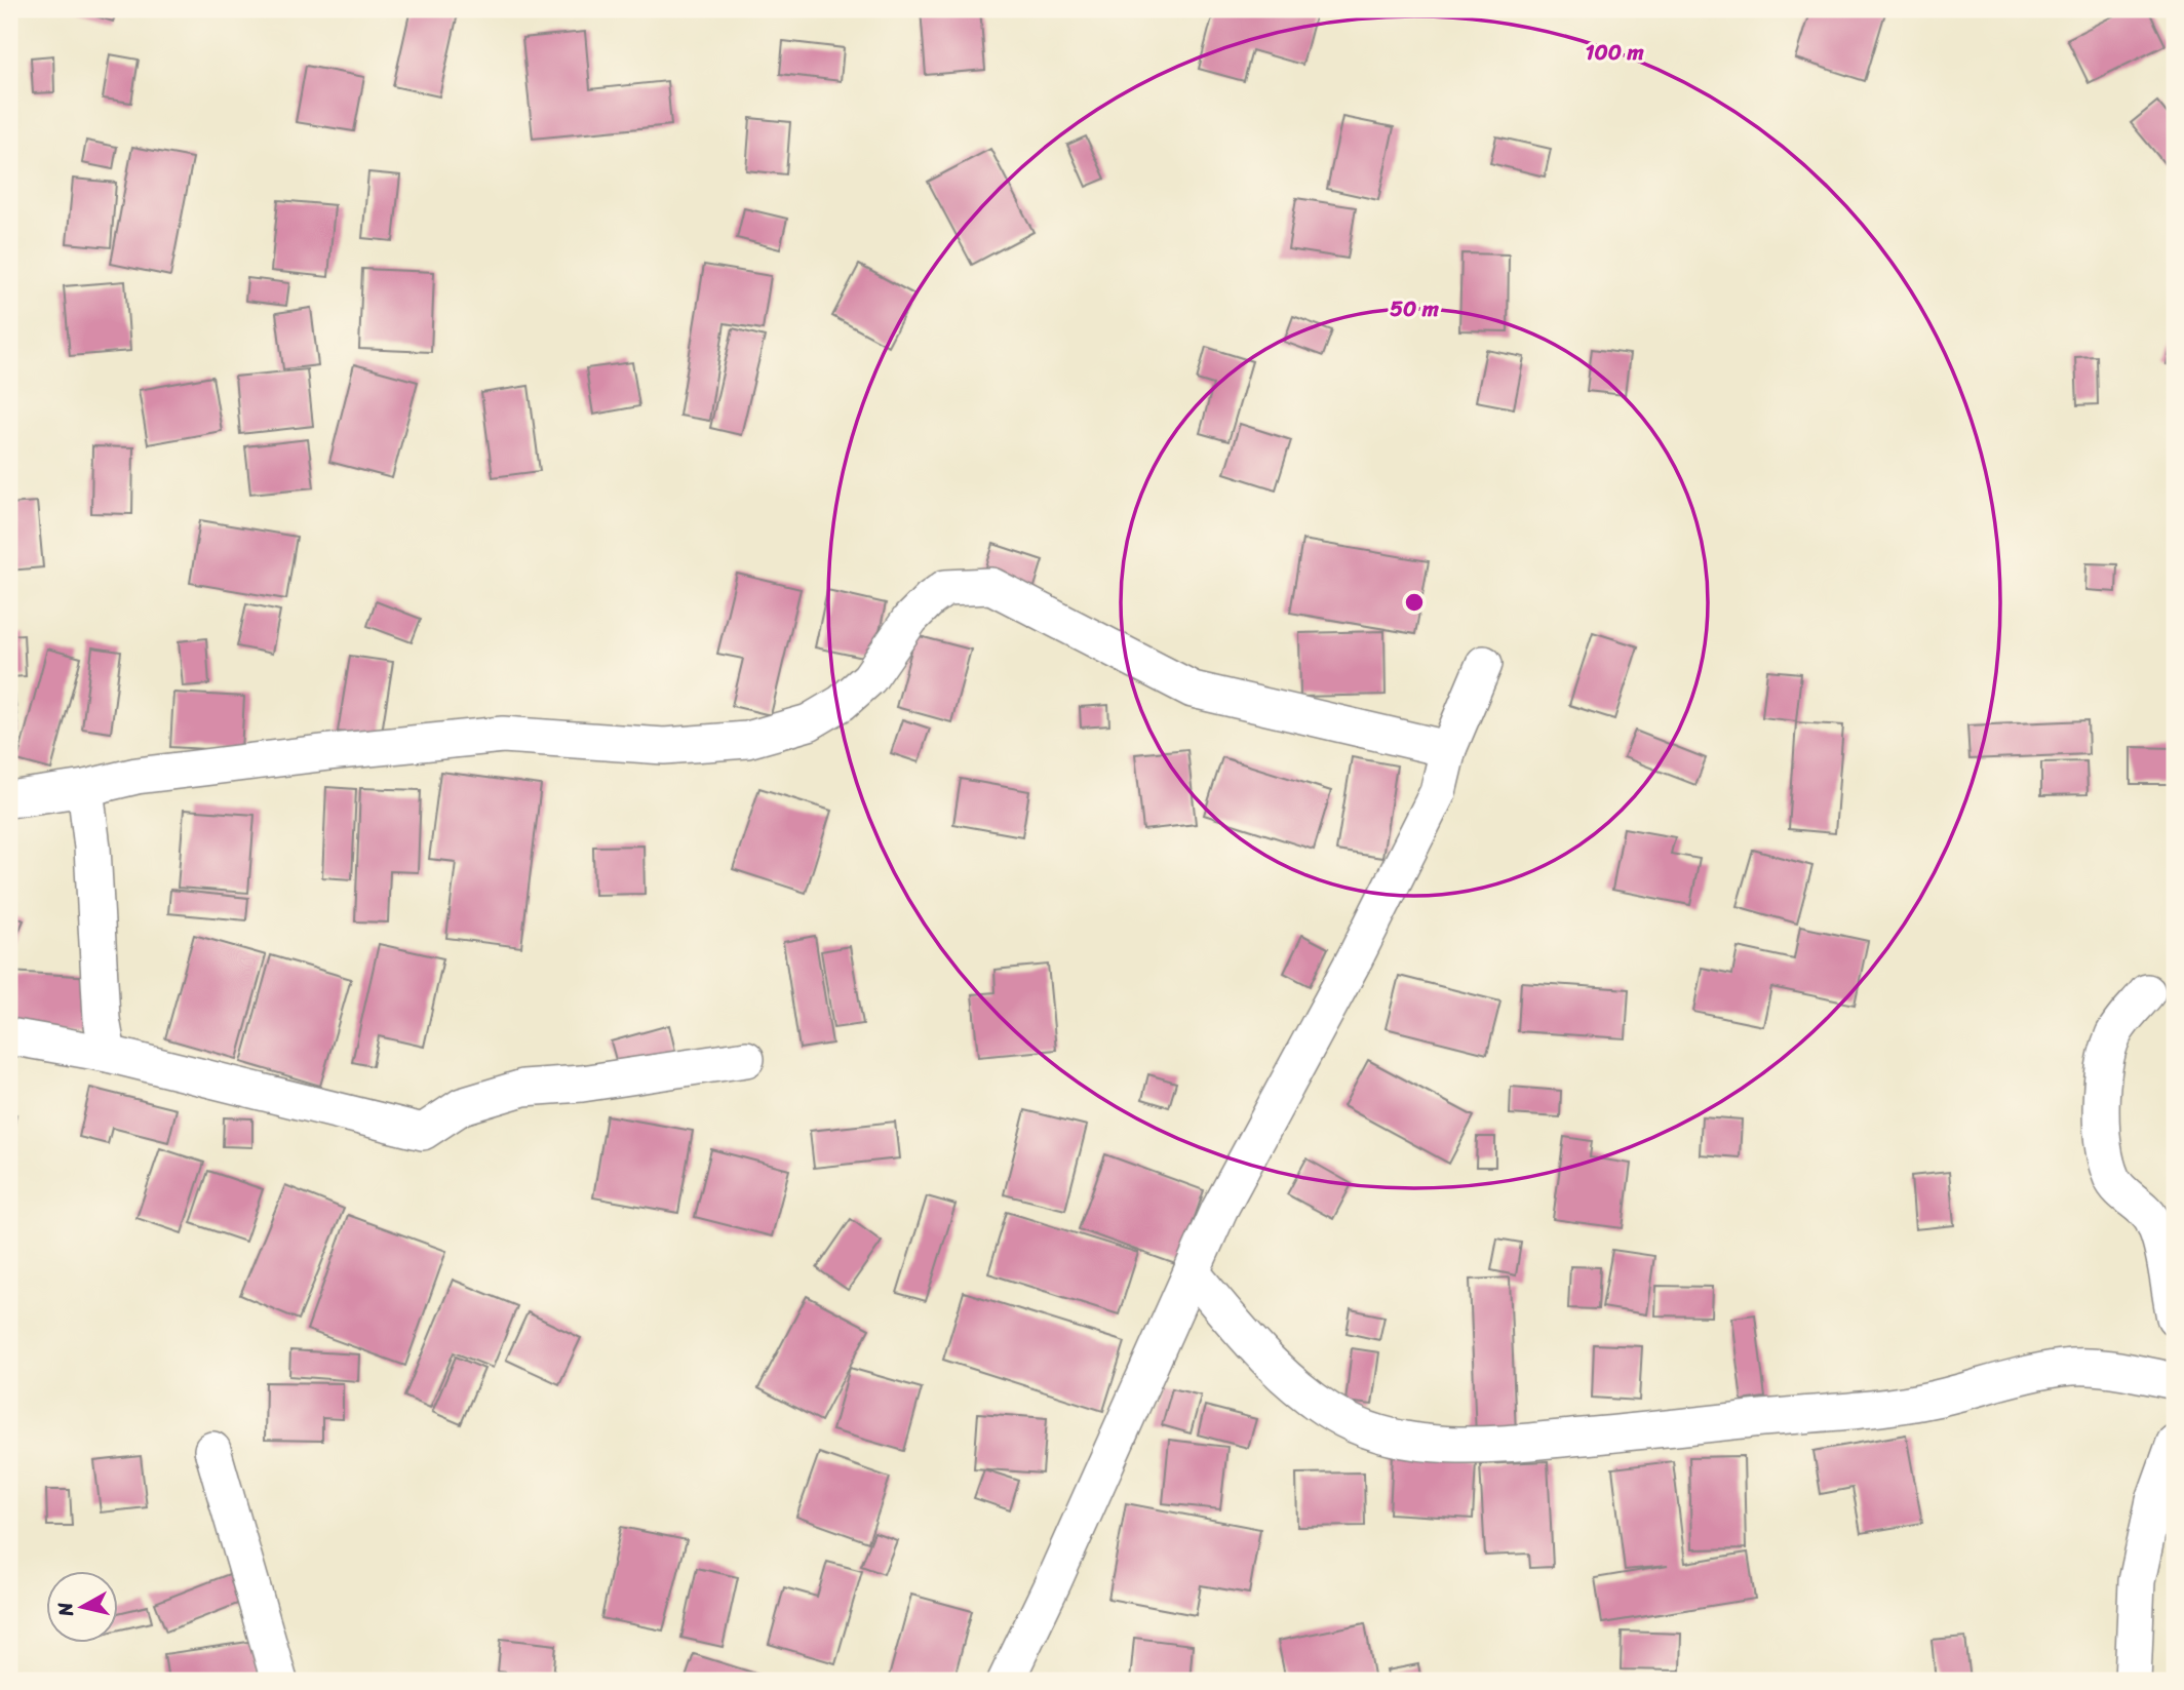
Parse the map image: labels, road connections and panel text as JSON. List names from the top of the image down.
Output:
{
  "north": "left",
  "rings": ["100 m", "50 m"]
}
